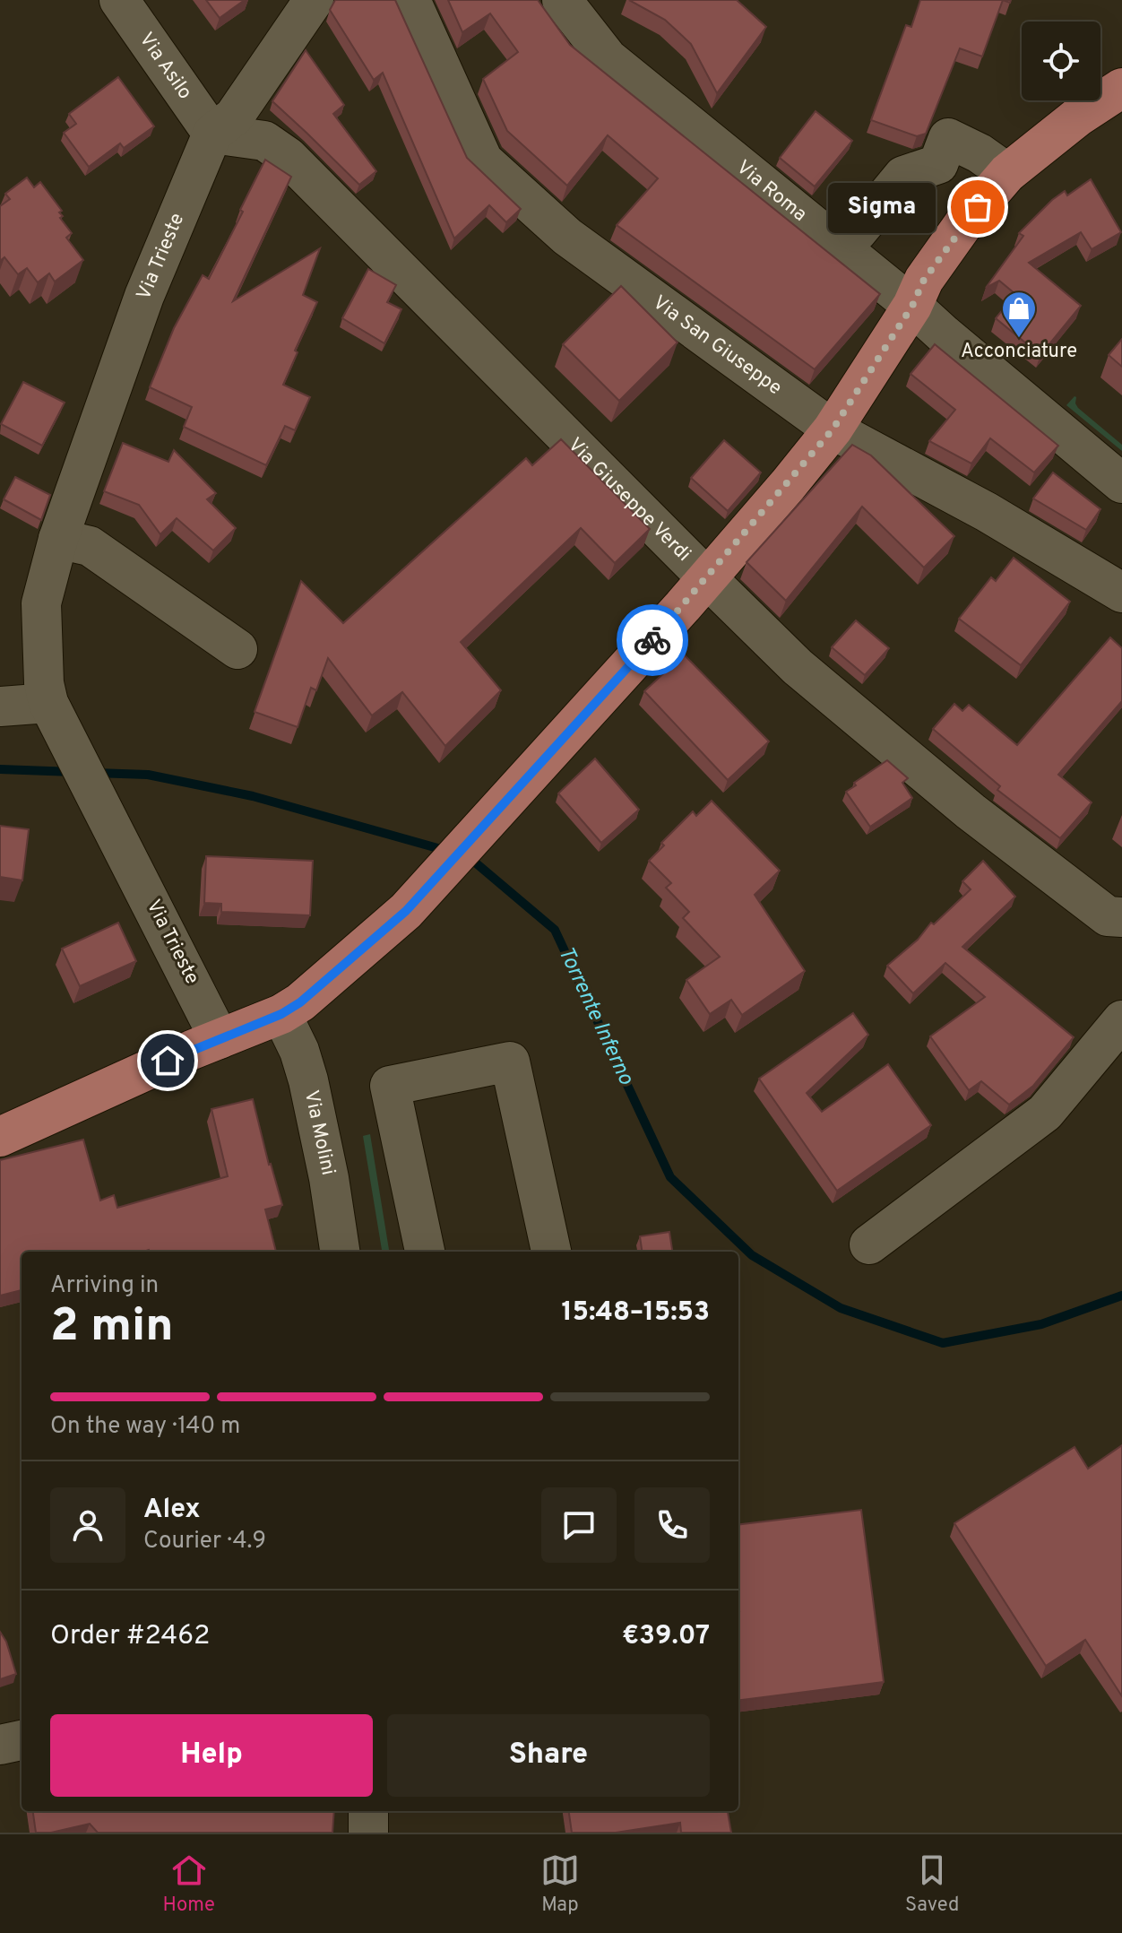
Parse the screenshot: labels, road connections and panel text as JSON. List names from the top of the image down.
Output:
{
  "streets": {
    "street": [
      "Via Asilo",
      "Via Roma",
      "Via Trieste",
      "Via San Giuseppe",
      "Via Giuseppe Verdi",
      "Via Molini"
    ]
  },
  "crossings": [
    ["Via Asilo", "Via Trieste"],
    ["Via Asilo", "Via Giuseppe Verdi"],
    ["Via Trieste", "Via Giuseppe Verdi"]
  ],
  "water": ["Torrente Inferno"],
  "places": {
    "other": ["Sigma"],
    "shop": ["Acconciature"]
  },
  "page": {
    "bubble": "Sigma",
    "heading": ["2 min", "Arriving in", "15:48–15:53"],
    "panel": [
      "Alex",
      "Courier · 4.9",
      "Order #2462",
      "€39.07"
    ],
    "bar": "On the way · 140 m",
    "buttons": ["Help", "Share"],
    "tabs": ["Home", "Map", "Saved"]
  }
}
